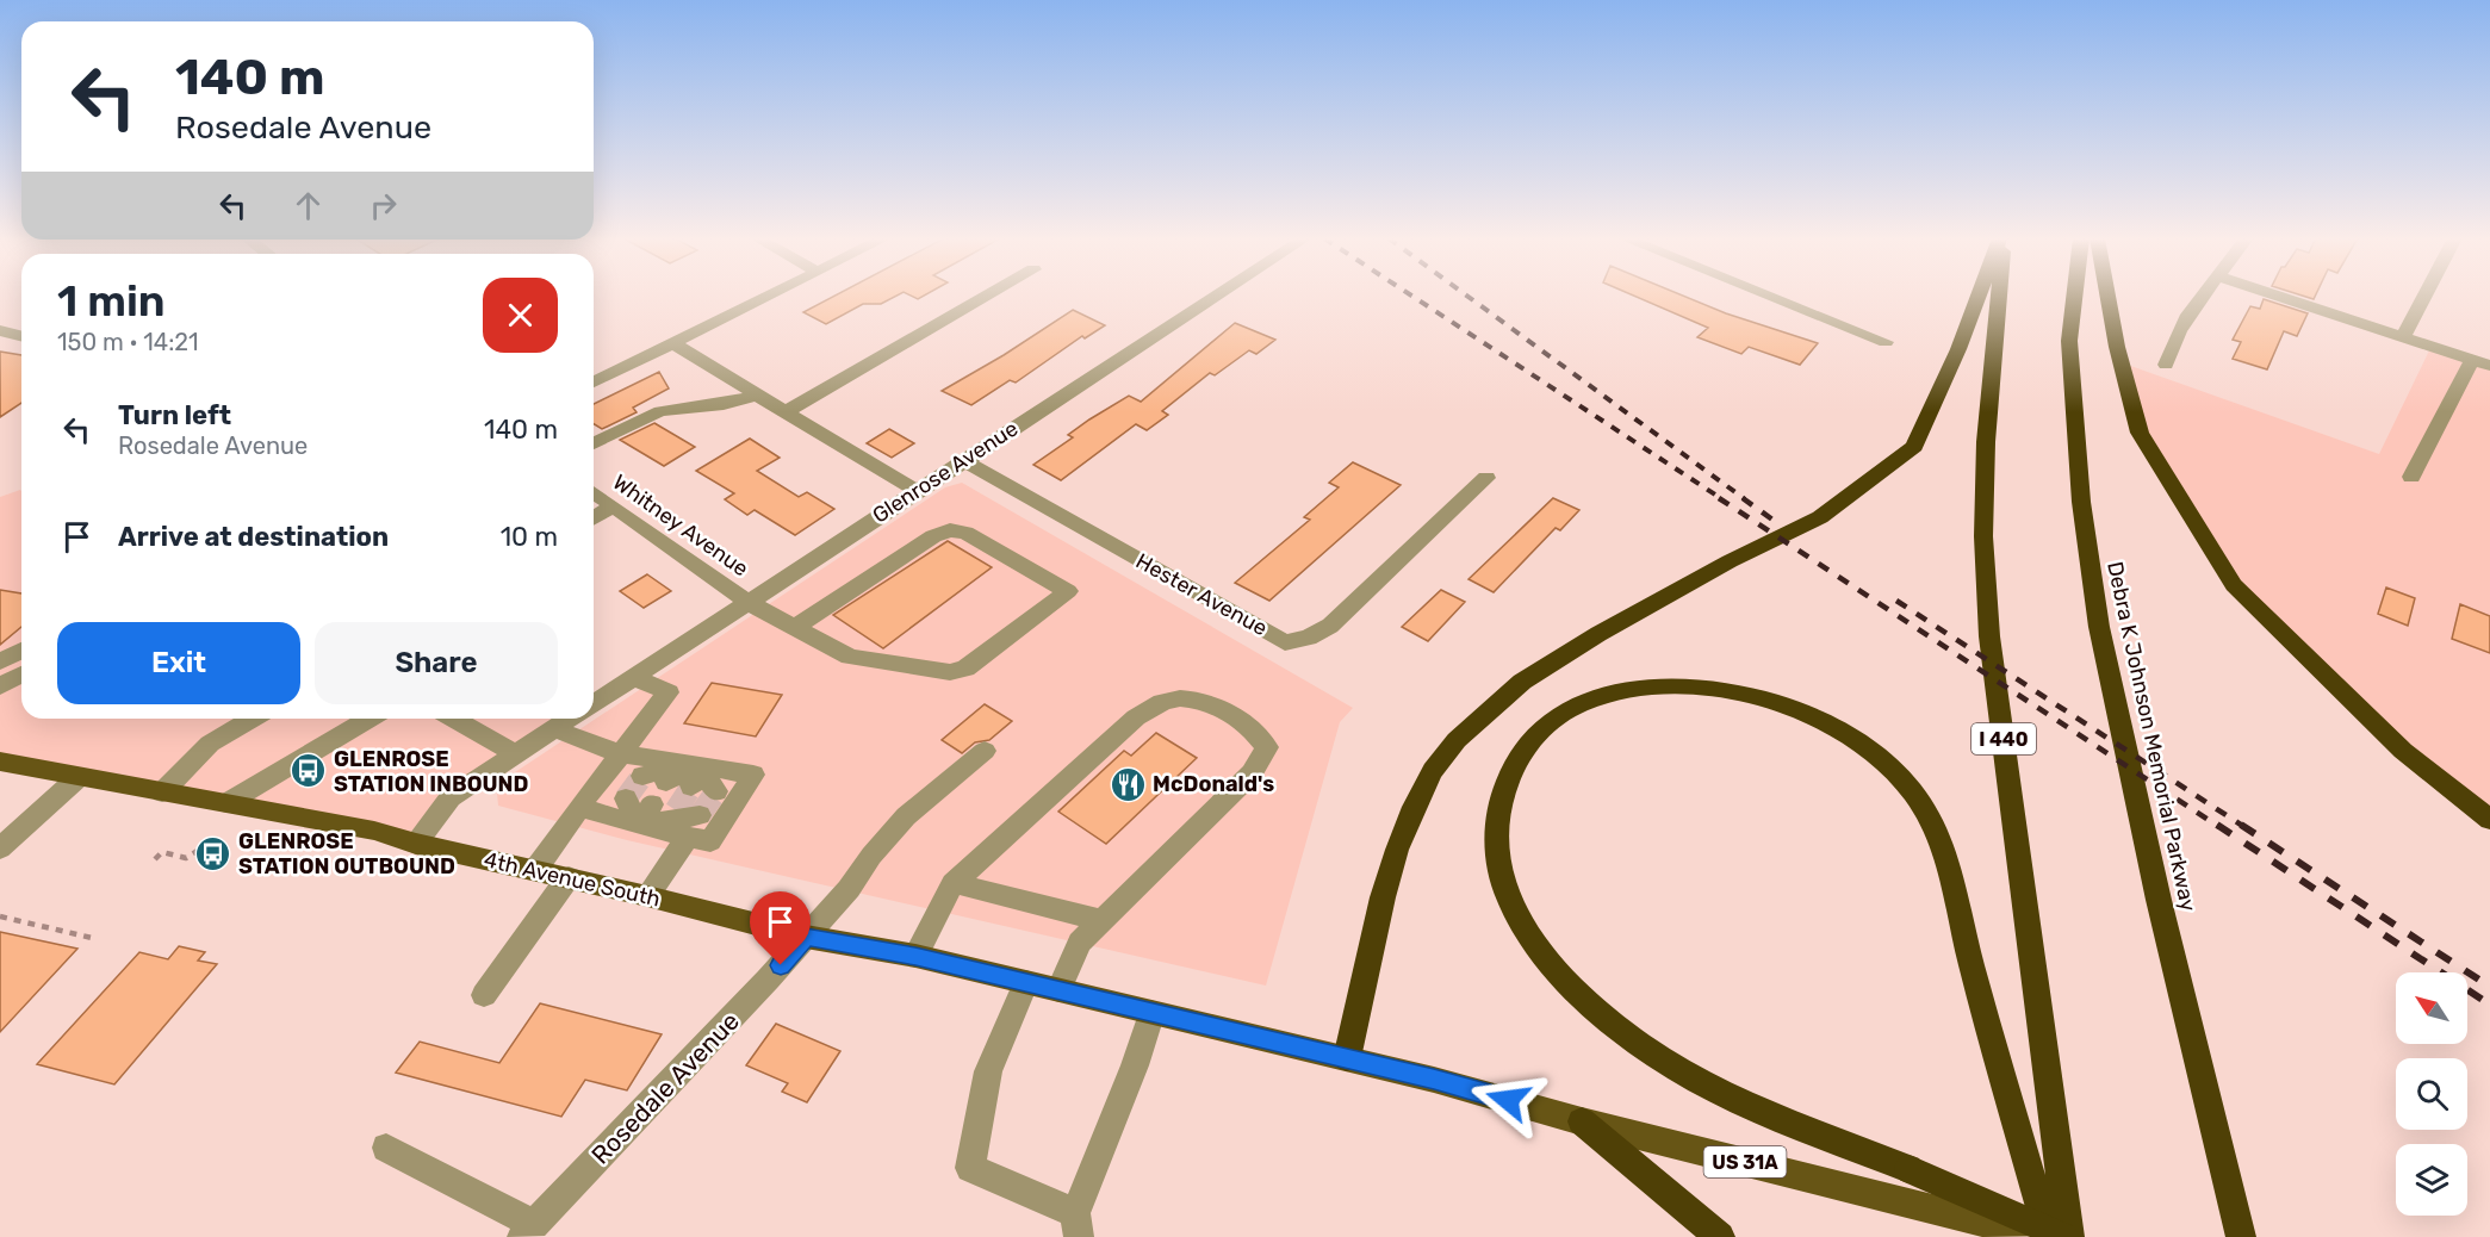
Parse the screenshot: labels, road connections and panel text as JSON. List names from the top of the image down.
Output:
{
  "streets": {
    "highway": ["Debra K Johnson Memorial Parkway", "I 440"],
    "main road": ["4th Avenue South", "US 31A"],
    "street": [
      "Glenrose Avenue",
      "Whitney Avenue",
      "Hester Avenue",
      "Rosedale Avenue"
    ]
  },
  "crossings": [
    ["Glenrose Avenue", "Whitney Avenue"],
    ["Glenrose Avenue", "Hester Avenue"],
    ["4th Avenue South", "Rosedale Avenue"],
    ["4th Avenue South", "US 31A"],
    ["Rosedale Avenue", "US 31A"]
  ],
  "places": {
    "bus stop": ["GLENROSE STATION INBOUND", "GLENROSE STATION OUTBOUND"],
    "restaurant": ["McDonald's"]
  },
  "north": "top left",
  "page": {
    "turn": ["140 m", "Rosedale Avenue"],
    "heading": ["1 min", "150 m · 14:21"],
    "list": [
      {
        "name": "Turn left",
        "note": "Rosedale Avenue",
        "value": "140 m"
      },
      {
        "name": "Arrive at destination",
        "value": "10 m"
      }
    ],
    "buttons": ["Exit", "Share"]
  }
}
